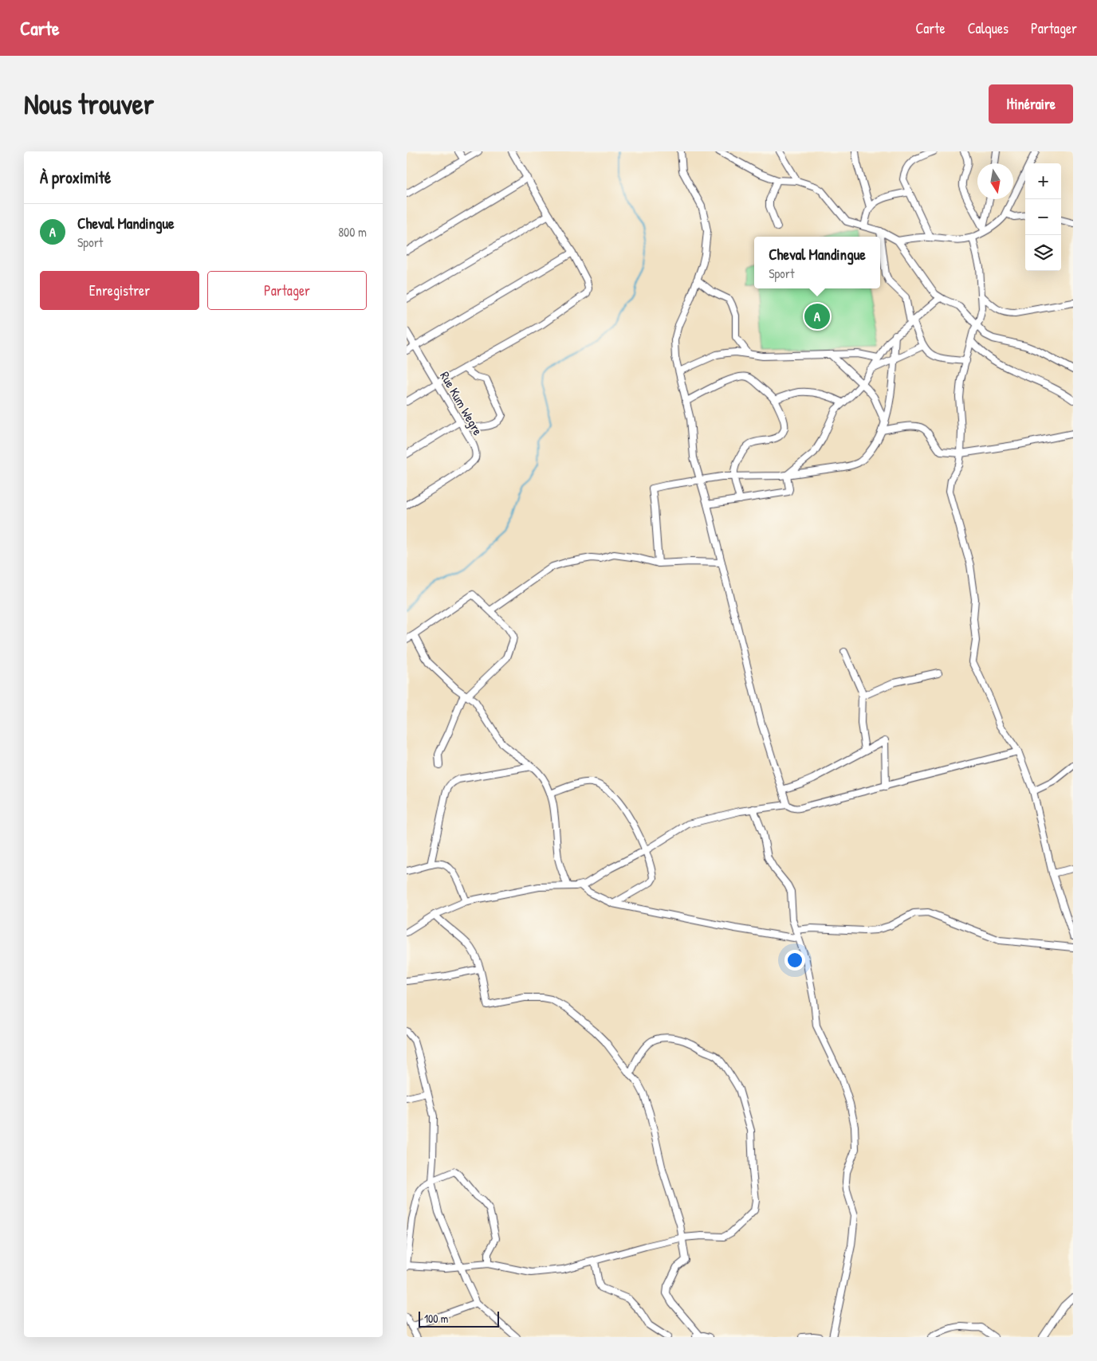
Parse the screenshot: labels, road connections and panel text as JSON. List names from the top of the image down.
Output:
{
  "streets": {
    "street": ["Rue Kum Wegre"]
  },
  "scale_bar": "100 m",
  "north": "bottom",
  "page": {
    "header": "Carte",
    "nav": ["Carte", "Calques", "Partager"],
    "buttons": [
      "Itinéraire",
      ["Enregistrer", "Partager"]
    ],
    "title": "Nous trouver",
    "heading": "À proximité",
    "map_buttons": ["+", "−"],
    "list": [
      {
        "mark": "A",
        "name": "Cheval Mandingue",
        "note": "Sport",
        "value": "800 m"
      }
    ],
    "popup": ["Cheval Mandingue", "Sport"],
    "pins": "A",
    "scale": "100 m"
  }
}
